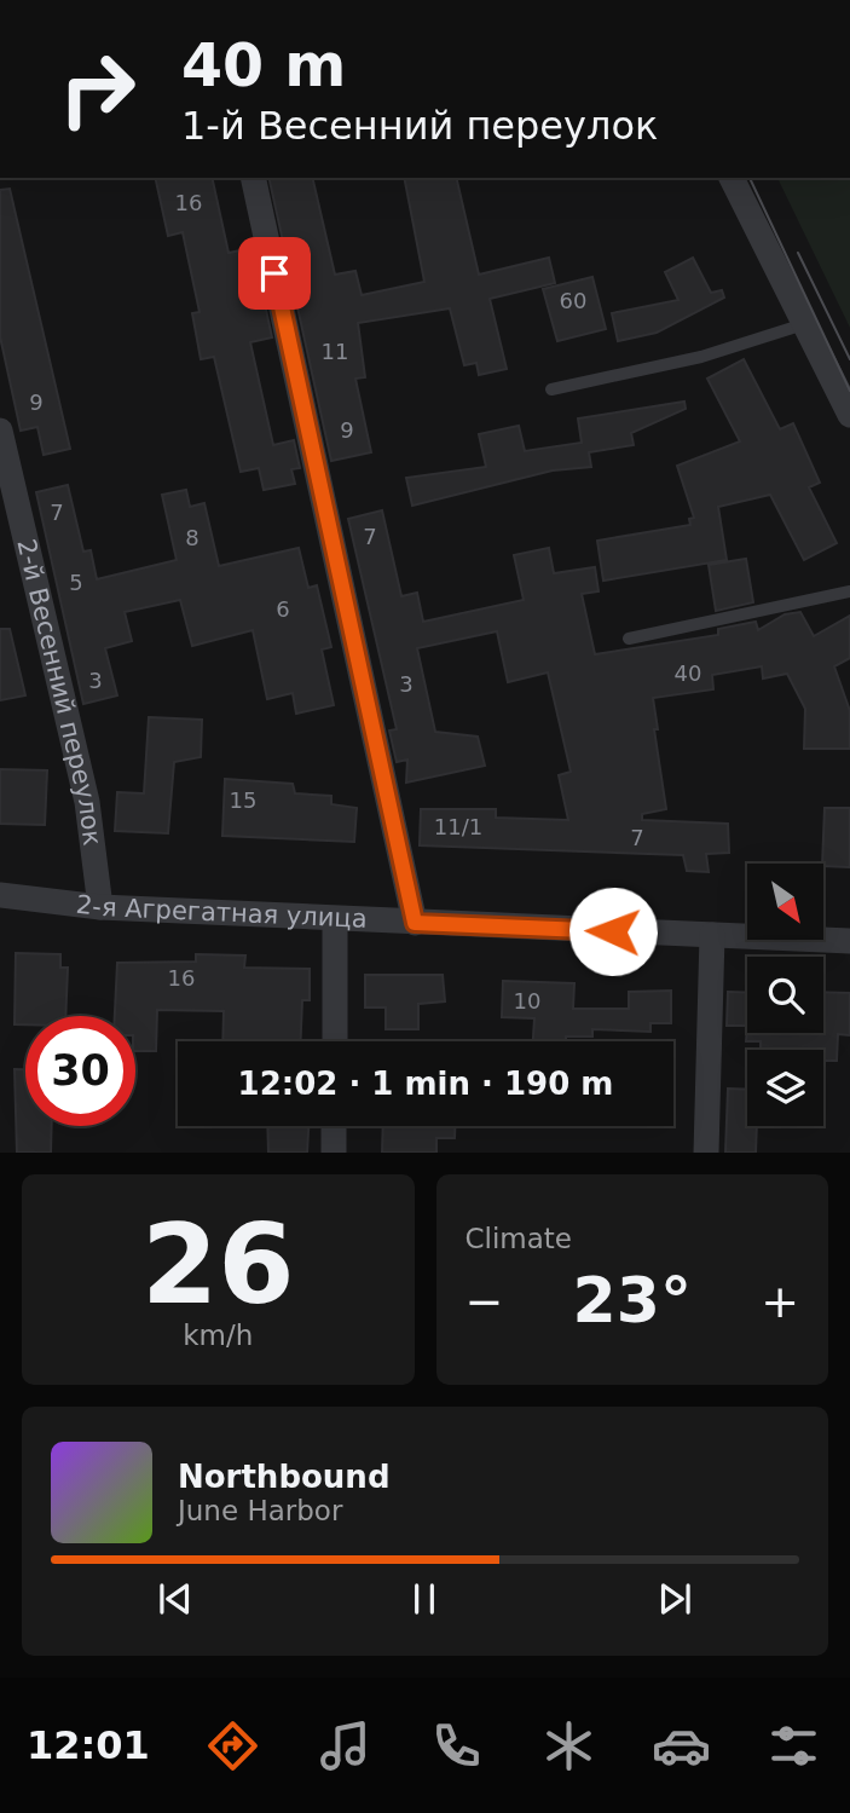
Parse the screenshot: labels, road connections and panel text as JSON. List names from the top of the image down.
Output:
{
  "streets": {
    "street": ["2-й Весенний переулок", "2-я Агрегатная улица"]
  },
  "crossings": [
    ["2-й Весенний переулок", "2-я Агрегатная улица"]
  ],
  "house_numbers": [
    "16",
    "60",
    "11",
    "9",
    "9",
    "7",
    "7",
    "8",
    "5",
    "6",
    "40",
    "3",
    "3",
    "15",
    "11/1",
    "7",
    "16",
    "10"
  ],
  "north": "bottom right",
  "page": {
    "turn": ["40 m", "1-й Весенний переулок"],
    "limit": "30",
    "trip": "12:02 · 1 min · 190 m",
    "tile": [
      ["26", "km/h"],
      "Climate"
    ],
    "heat": ["−", "23°", "+"],
    "song": ["Northbound", "June Harbor"],
    "tabs": "12:01"
  }
}
